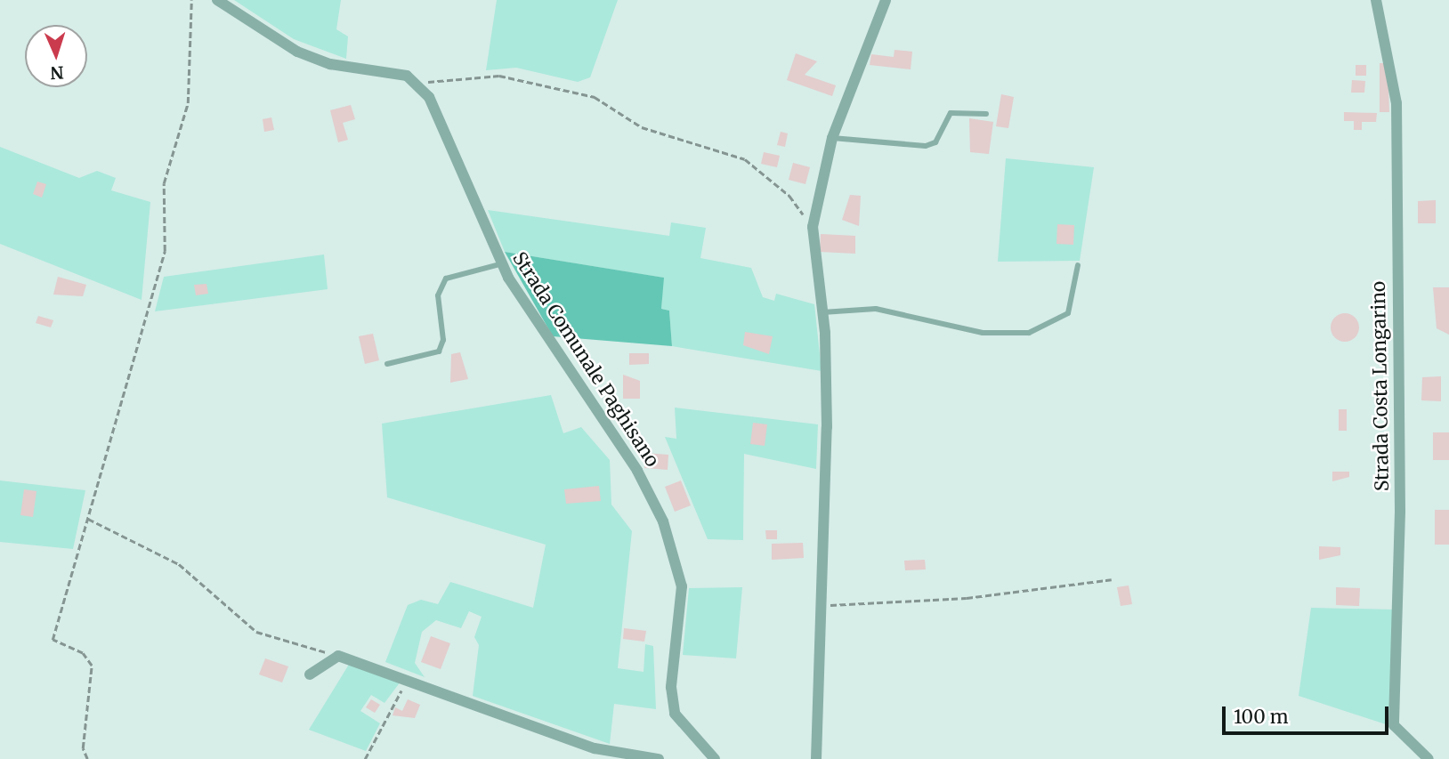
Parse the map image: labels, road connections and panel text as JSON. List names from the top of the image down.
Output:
{
  "streets": {
    "street": ["Strada Comunale Paghisano", "Strada Costa Longarino"]
  },
  "scale_bar": "100 m",
  "north": "bottom"
}
